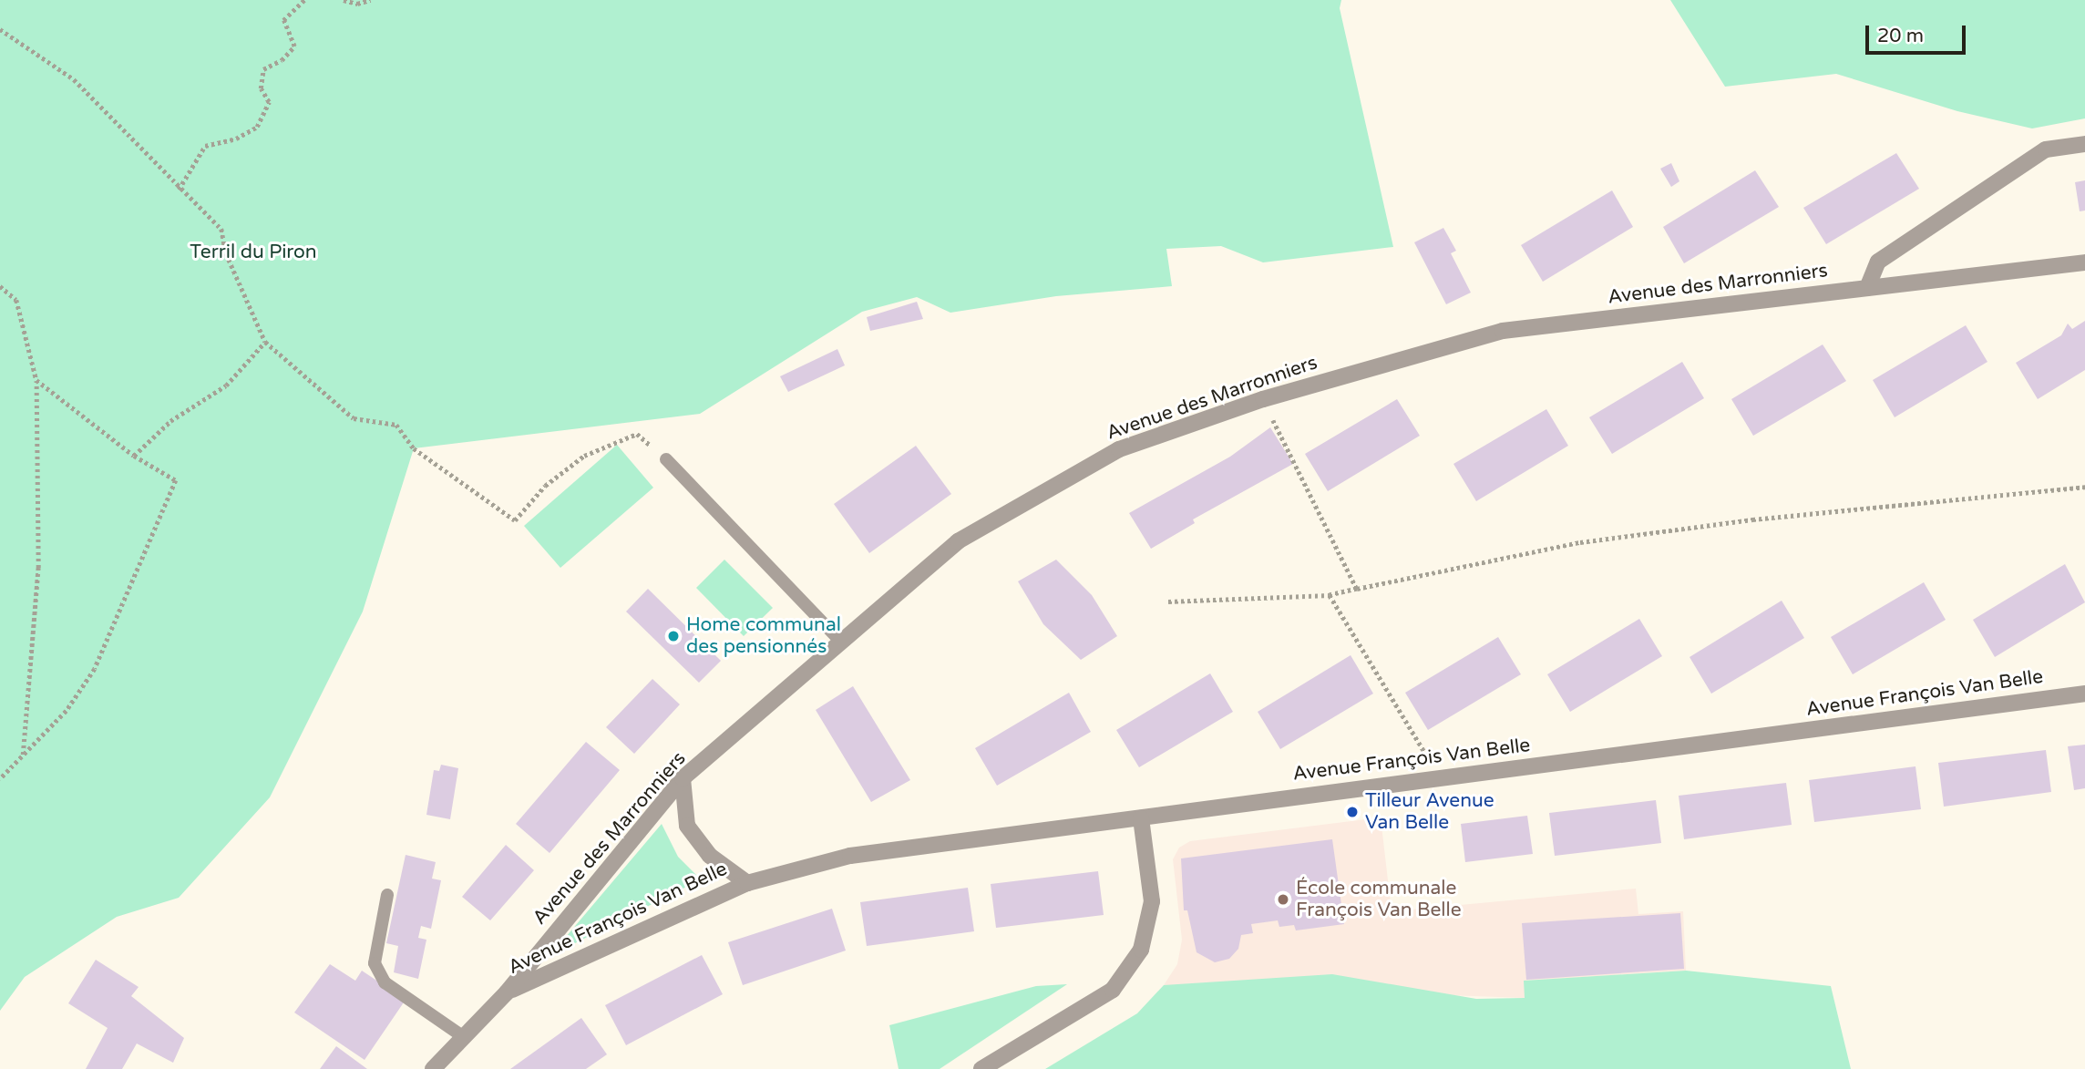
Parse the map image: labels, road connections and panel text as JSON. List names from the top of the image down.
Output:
{
  "streets": {
    "street": ["Avenue des Marronniers", "Avenue François Van Belle"]
  },
  "crossings": [
    ["Avenue des Marronniers", "Avenue François Van Belle"]
  ],
  "parks": ["Terril du Piron"],
  "places": ["Home communal des pensionnés", "Tilleur Avenue Van Belle", "École communale François Van Belle"],
  "scale_bar": "20 m"
}
